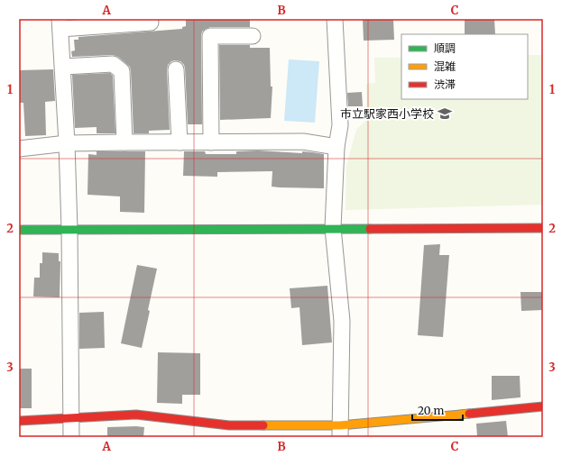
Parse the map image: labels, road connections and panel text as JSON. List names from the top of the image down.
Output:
{
  "places": {
    "school or university": ["市立駅家西小学校"]
  },
  "legend": ["順調", "混雑", "渋滞"],
  "scale_bar": "20 m",
  "grid": {
    "columns": ["A", "B", "C"],
    "rows": ["1", "2", "3"]
  }
}
